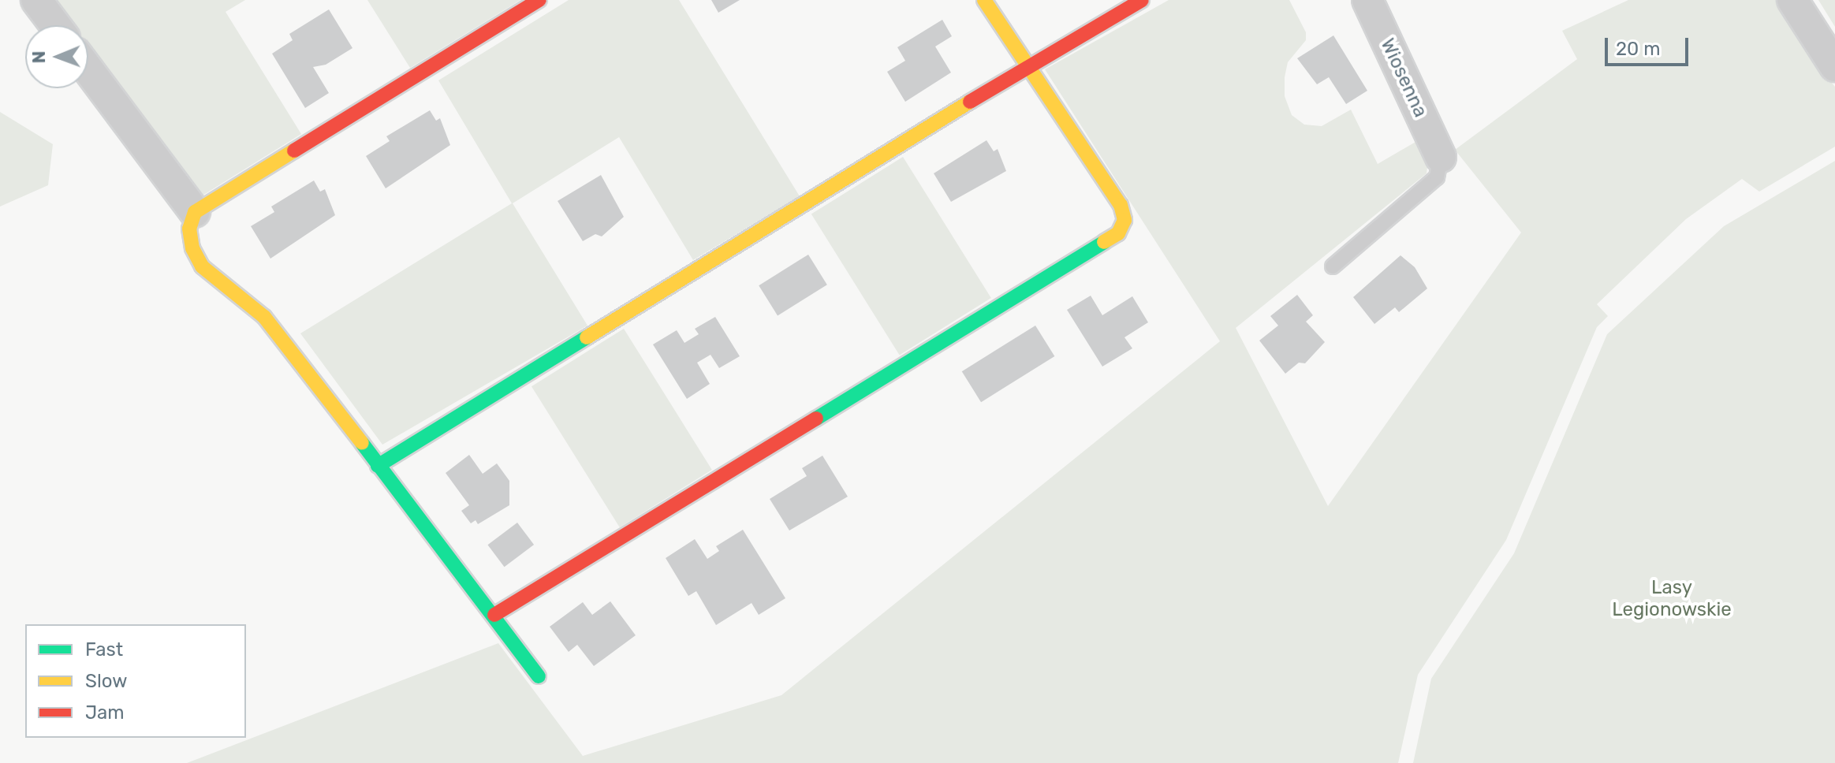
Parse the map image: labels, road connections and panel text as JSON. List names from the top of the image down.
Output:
{
  "streets": {
    "street": ["Wiosenna"]
  },
  "parks": ["Lasy Legionowskie"],
  "legend": ["Fast", "Slow", "Jam"],
  "scale_bar": "20 m",
  "north": "left"
}
